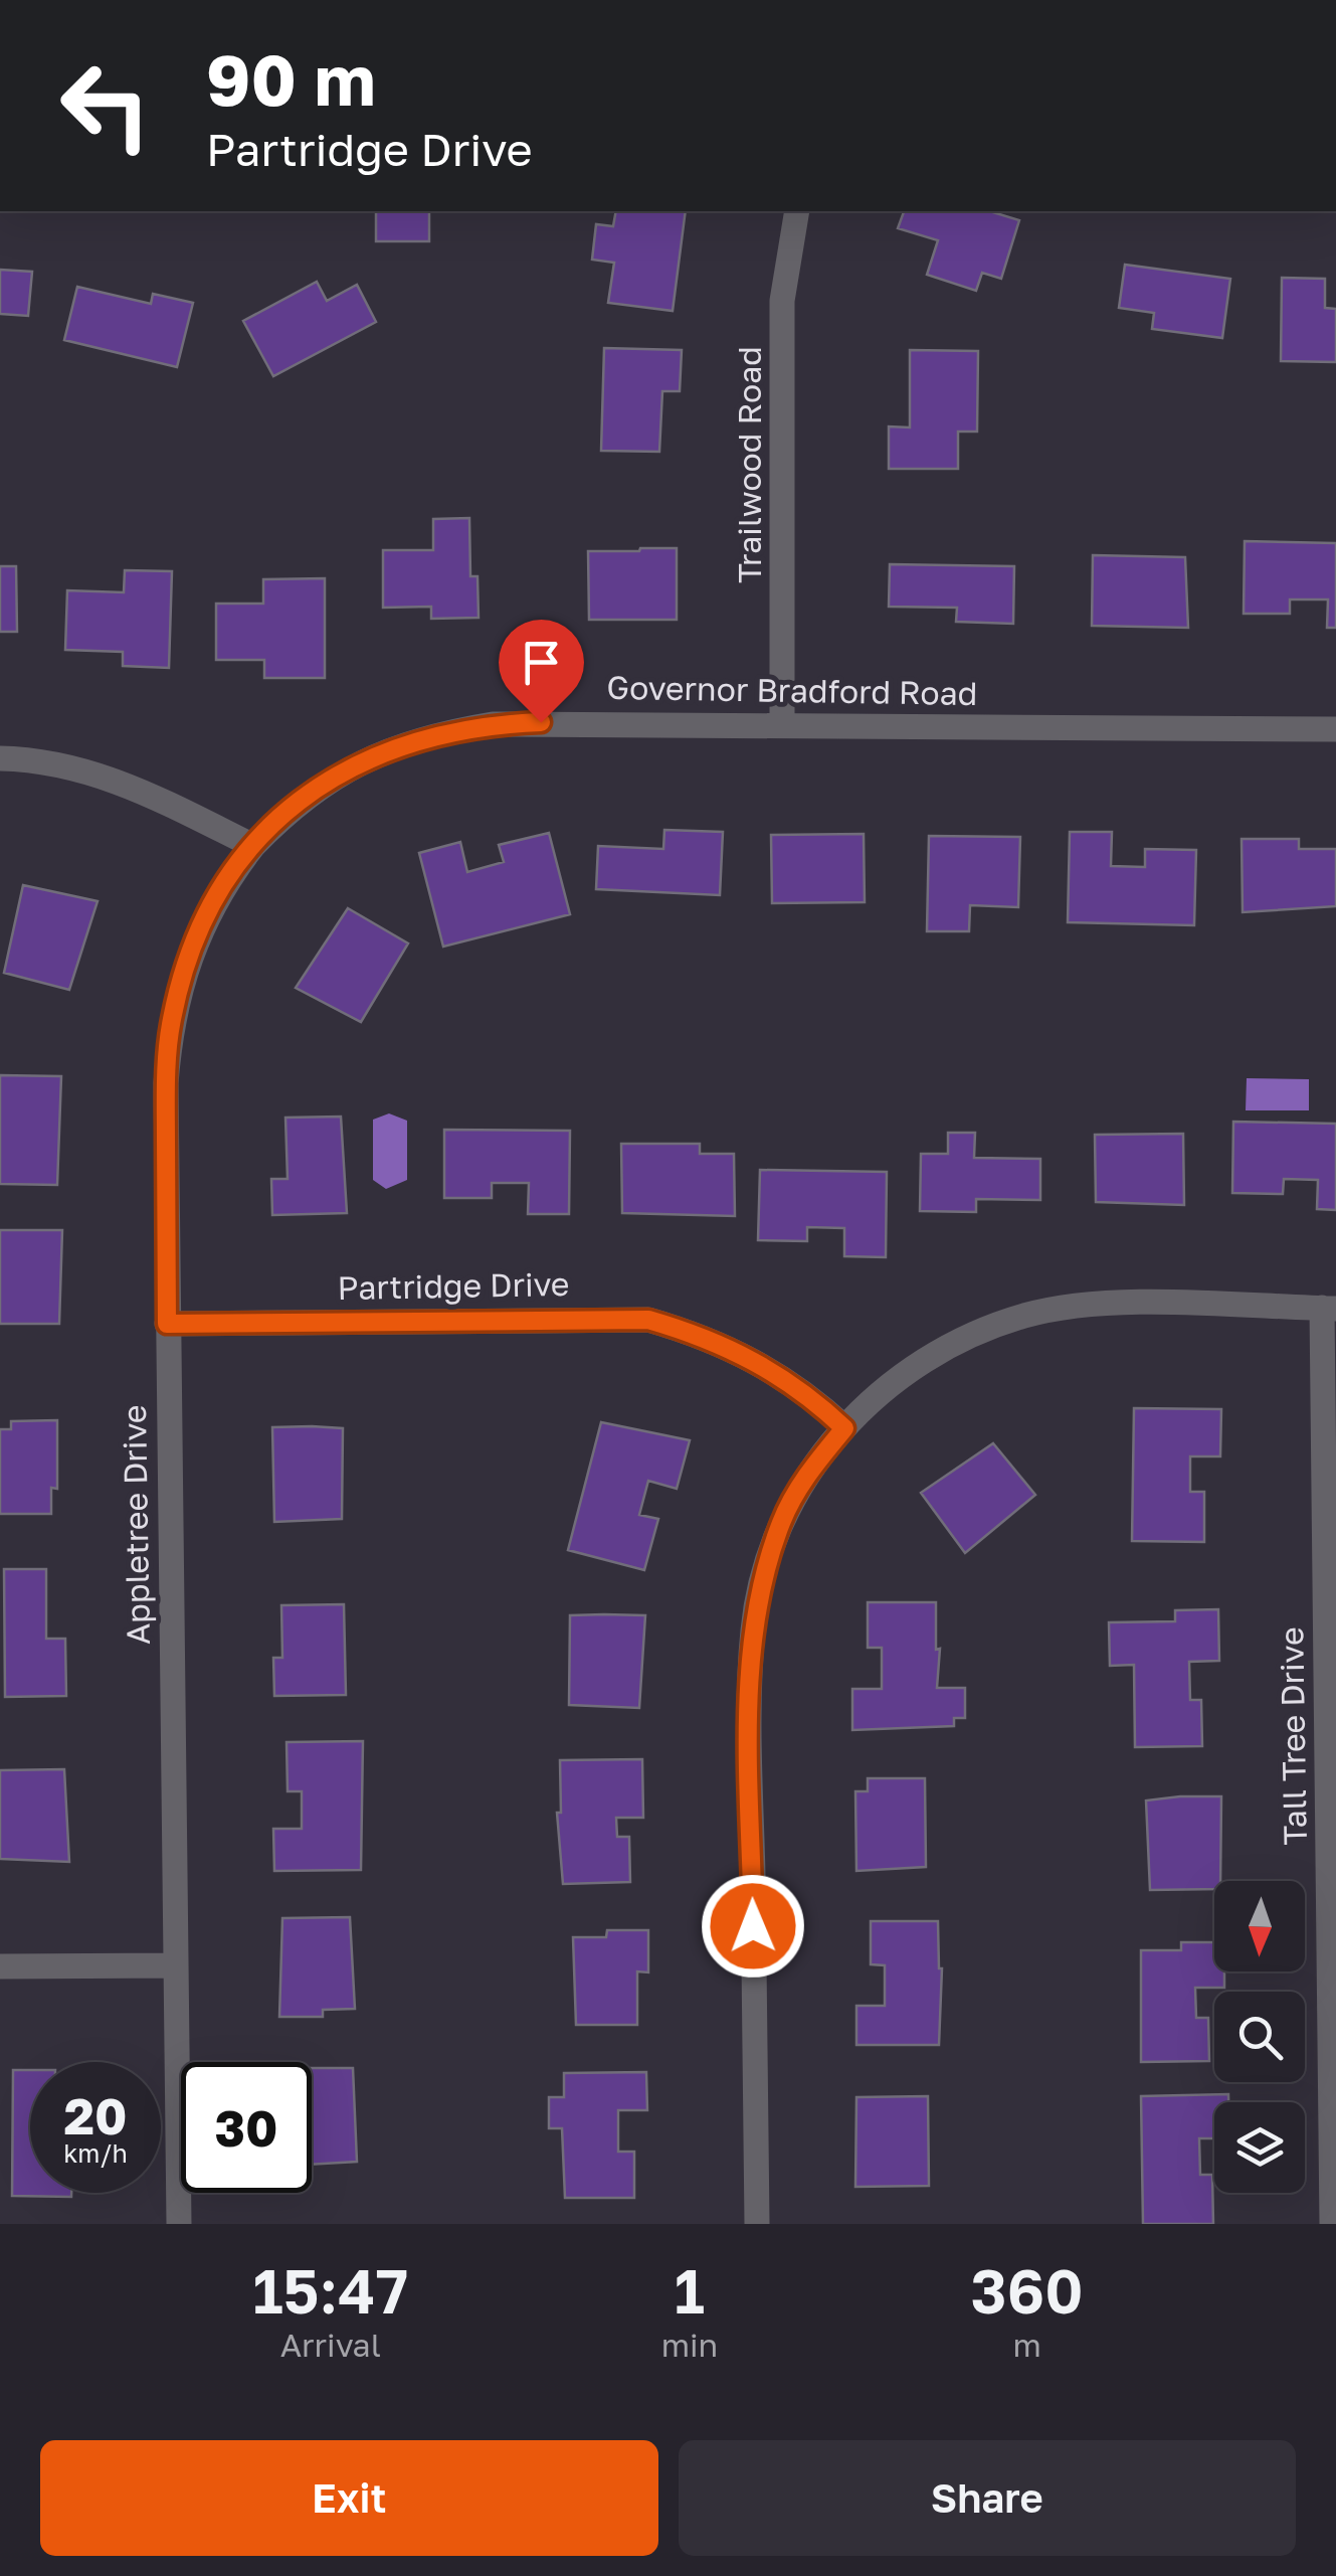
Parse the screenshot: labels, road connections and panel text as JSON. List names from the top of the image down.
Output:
{
  "streets": {
    "street": [
      "Trailwood Road",
      "Governor Bradford Road",
      "Partridge Drive",
      "Appletree Drive",
      "Tall Tree Drive"
    ]
  },
  "crossings": [
    ["Trailwood Road", "Governor Bradford Road"],
    ["Governor Bradford Road", "Appletree Drive"],
    ["Partridge Drive", "Appletree Drive"]
  ],
  "north": "bottom",
  "page": {
    "turn": ["90 m", "Partridge Drive"],
    "speed": "20 km/h",
    "limit": "30",
    "eta": [
      "15:47",
      "Arrival",
      "1",
      "min",
      "360",
      "m"
    ],
    "buttons": ["Exit", "Share"]
  }
}
